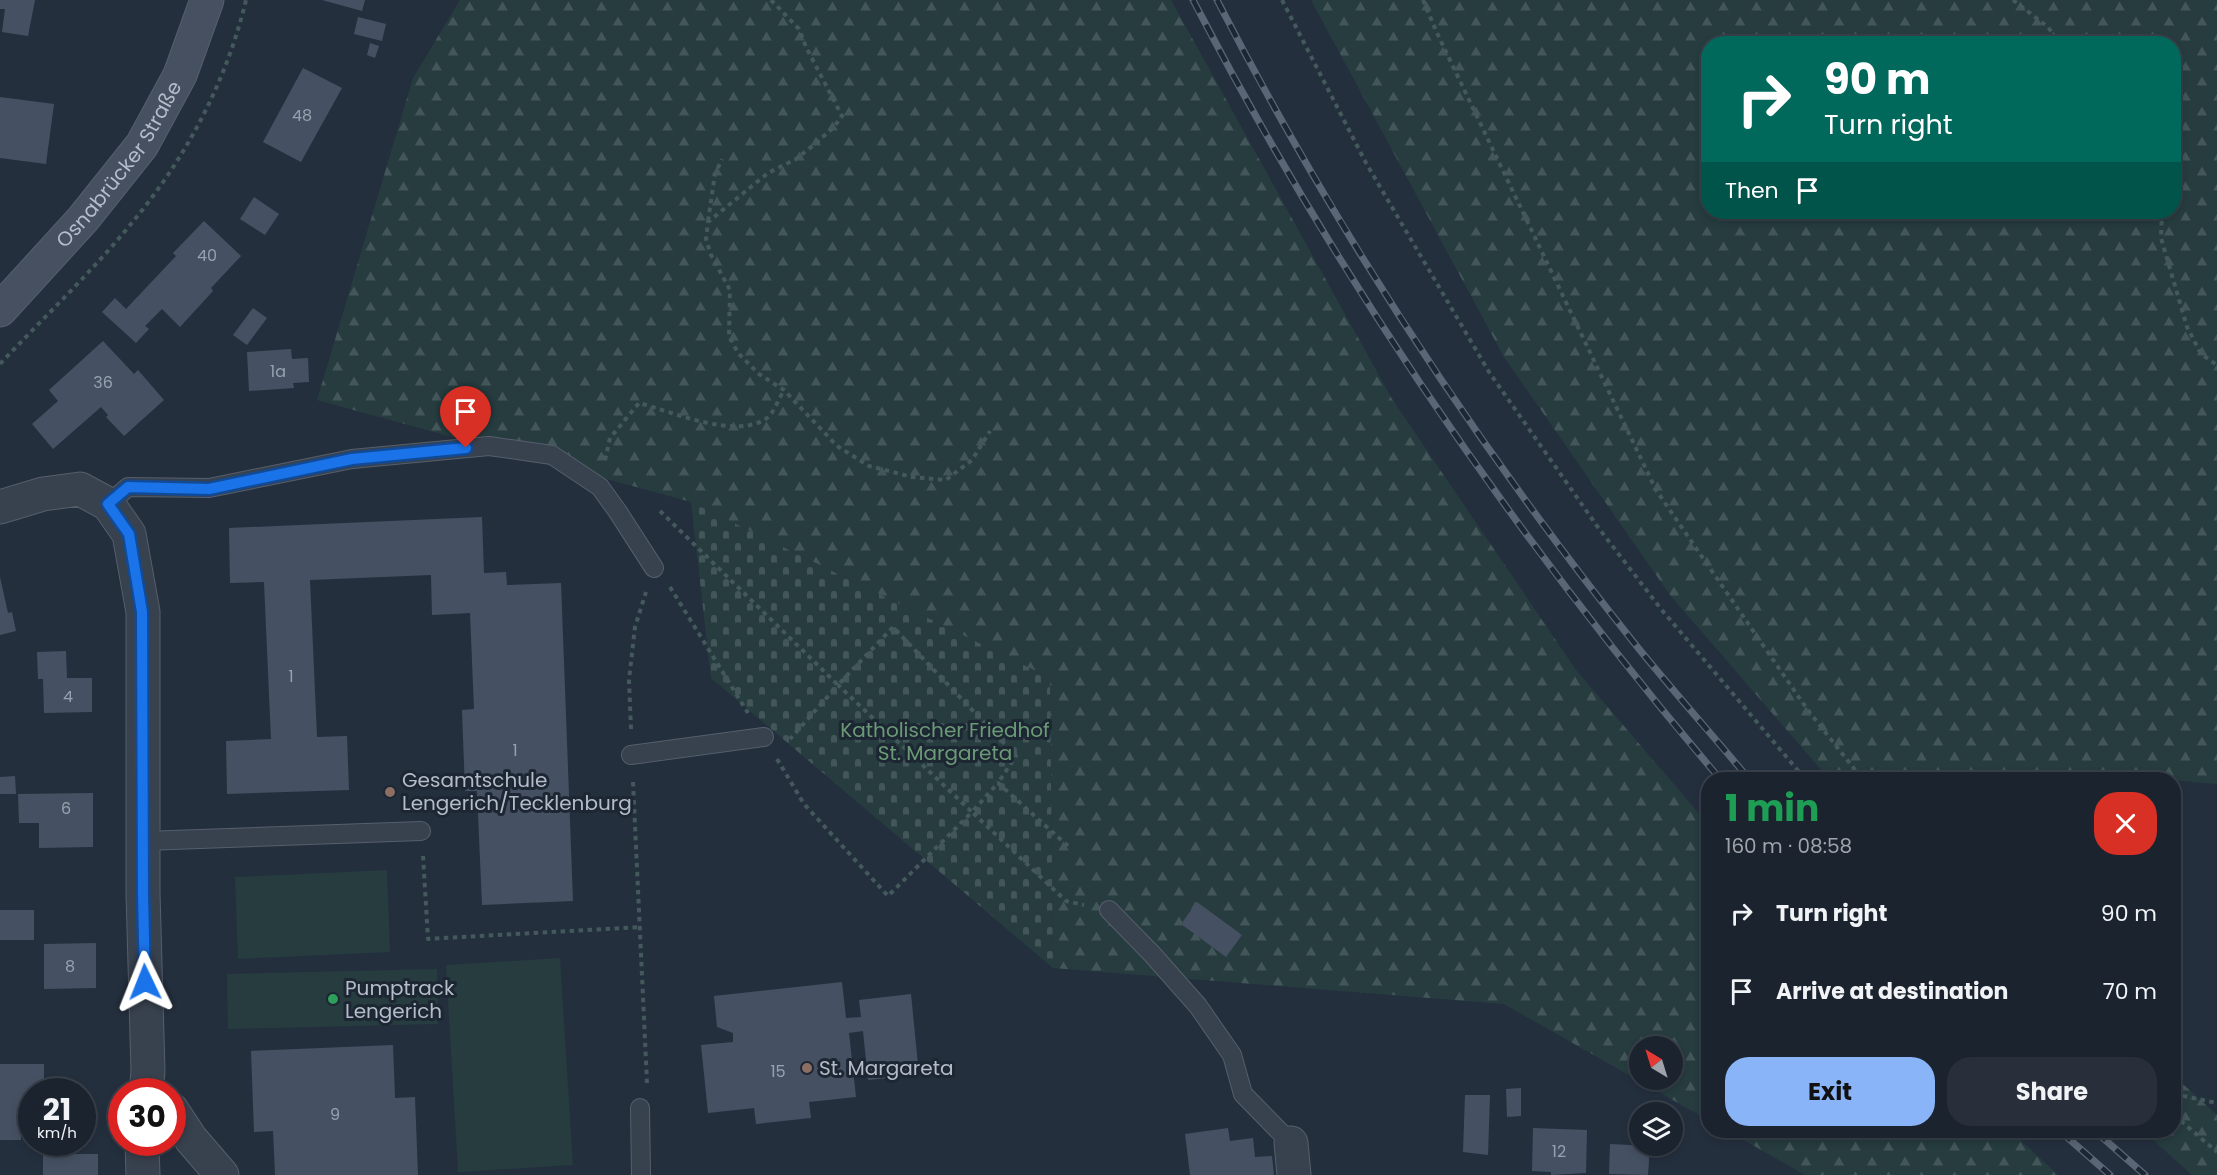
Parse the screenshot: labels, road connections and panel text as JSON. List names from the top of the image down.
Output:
{
  "streets": {
    "main road": ["Osnabrücker Straße"]
  },
  "parks": ["Katholischer Friedhof St. Margareta"],
  "places": ["Gesamtschule Lengerich/Tecklenburg", "Pumptrack Lengerich", "St. Margareta"],
  "house_numbers": [
    "48",
    "40",
    "1a",
    "36",
    "1",
    "4",
    "1",
    "6",
    "8",
    "15",
    "9",
    "12"
  ],
  "north": "top left",
  "page": {
    "turn": ["90 m", "Turn right"],
    "then": "Then",
    "heading": ["1 min", "160 m · 08:58"],
    "list": [
      {
        "name": "Turn right",
        "value": "90 m"
      },
      {
        "name": "Arrive at destination",
        "value": "70 m"
      }
    ],
    "buttons": ["Exit", "Share"],
    "speed": "21 km/h",
    "limit": "30"
  }
}
